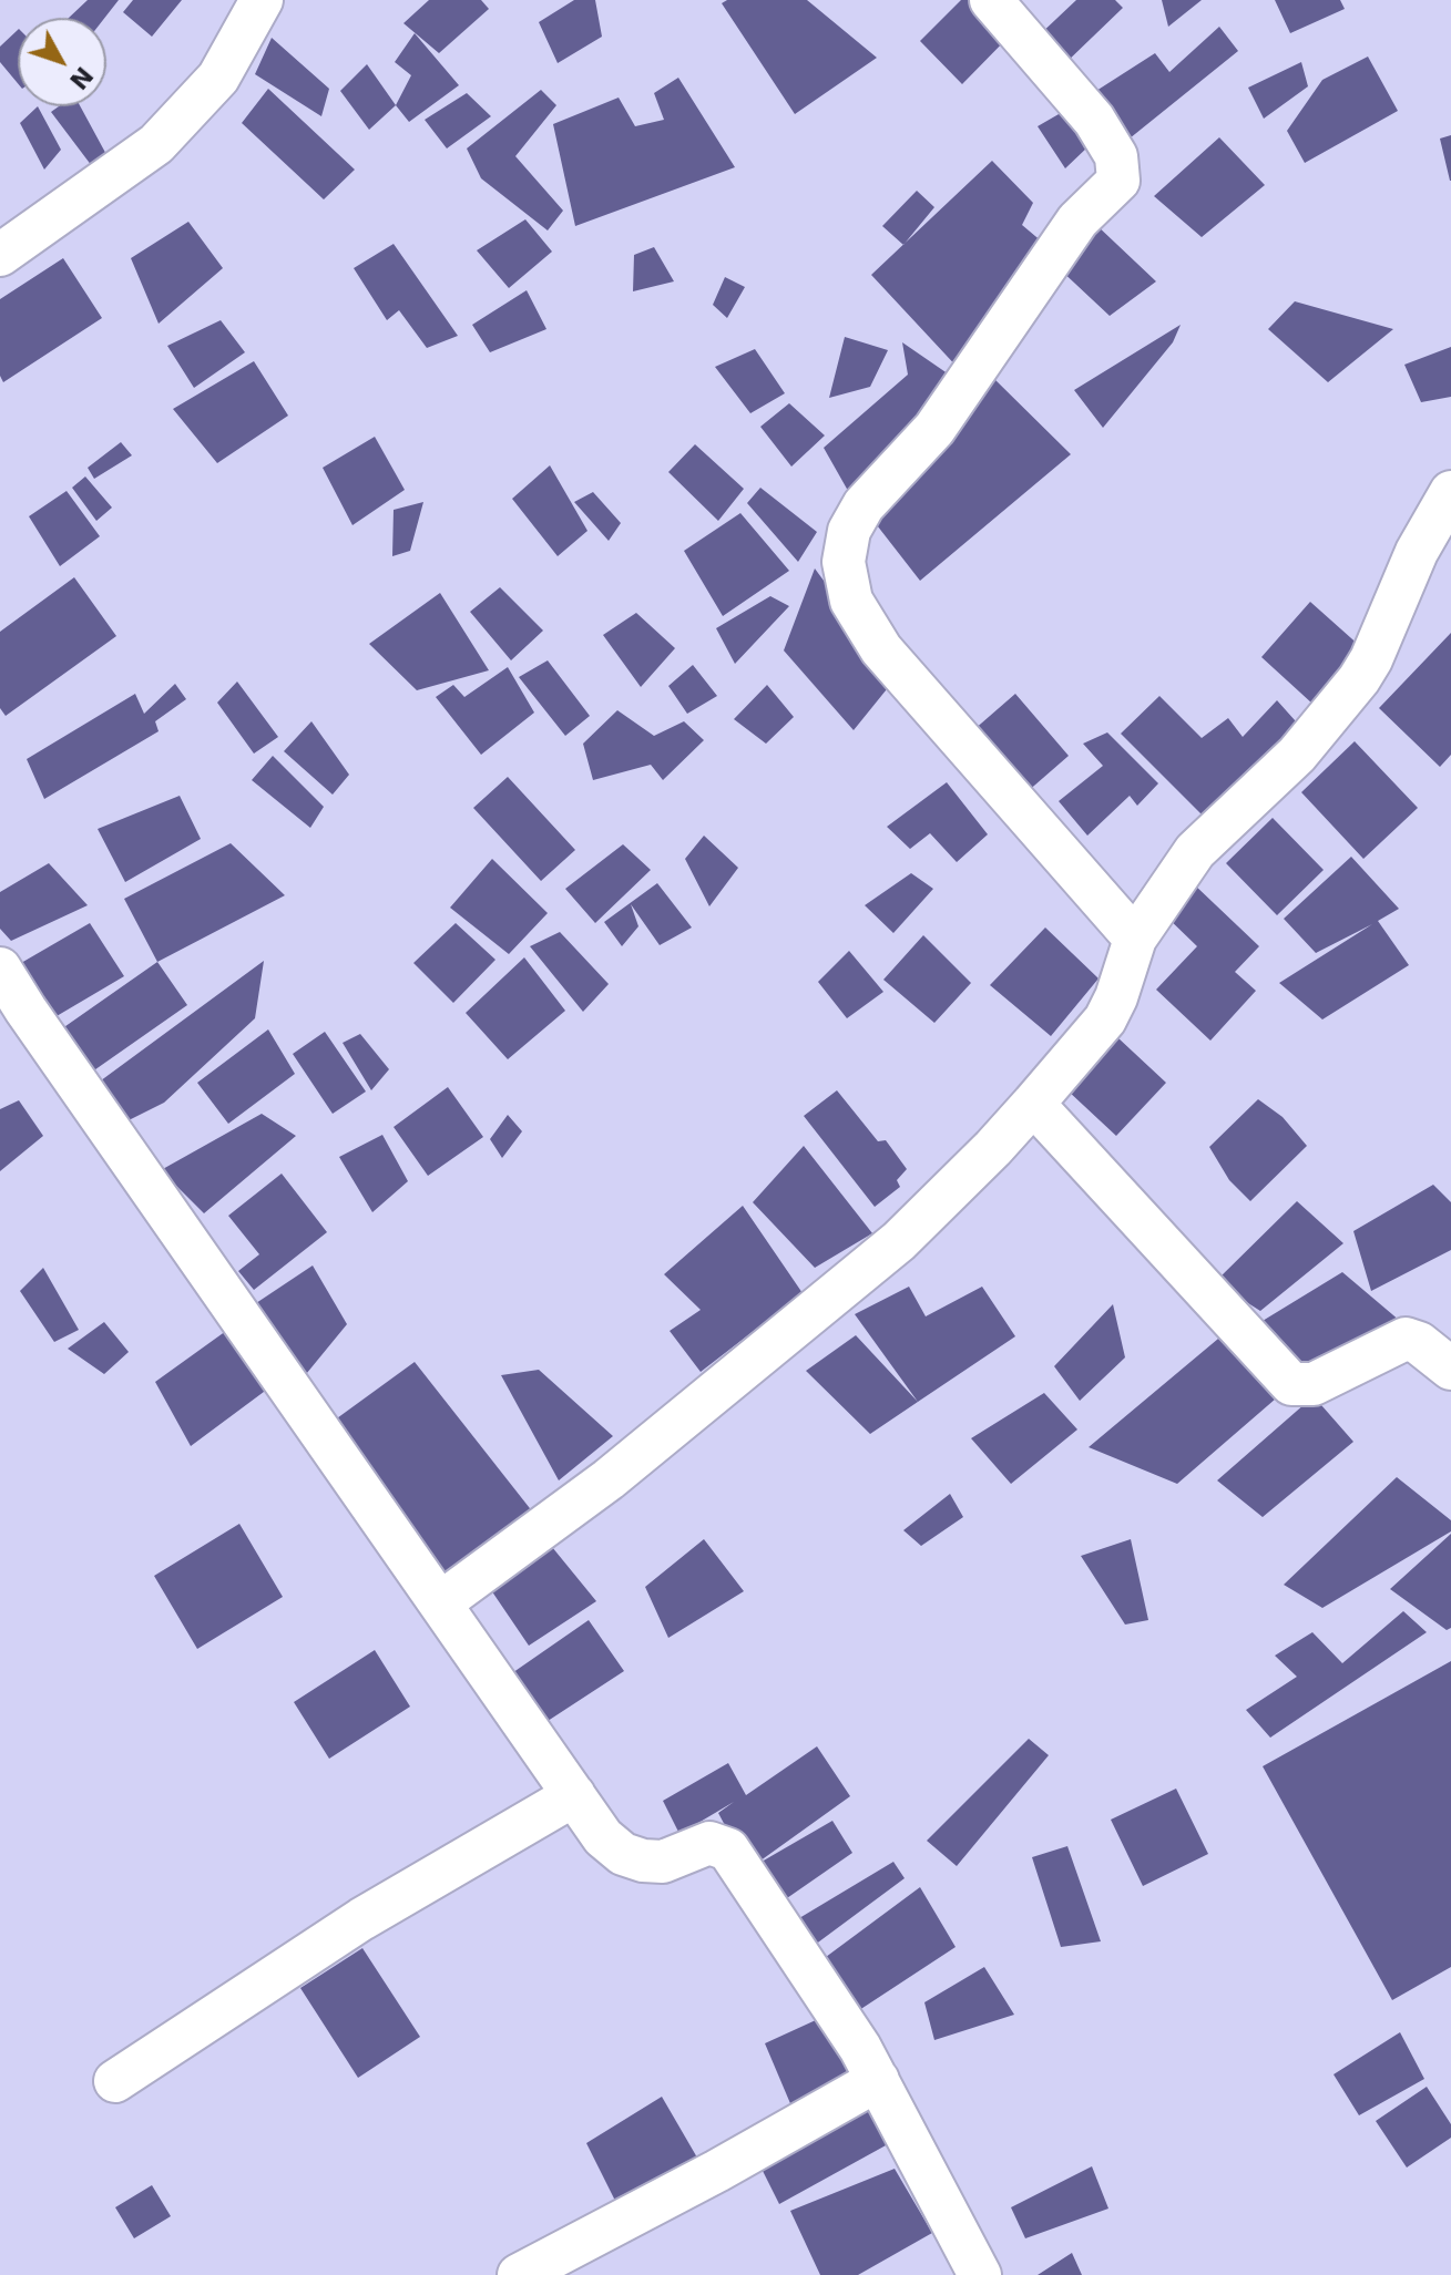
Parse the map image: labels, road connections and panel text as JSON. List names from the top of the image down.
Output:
{
  "north": "bottom right"
}
